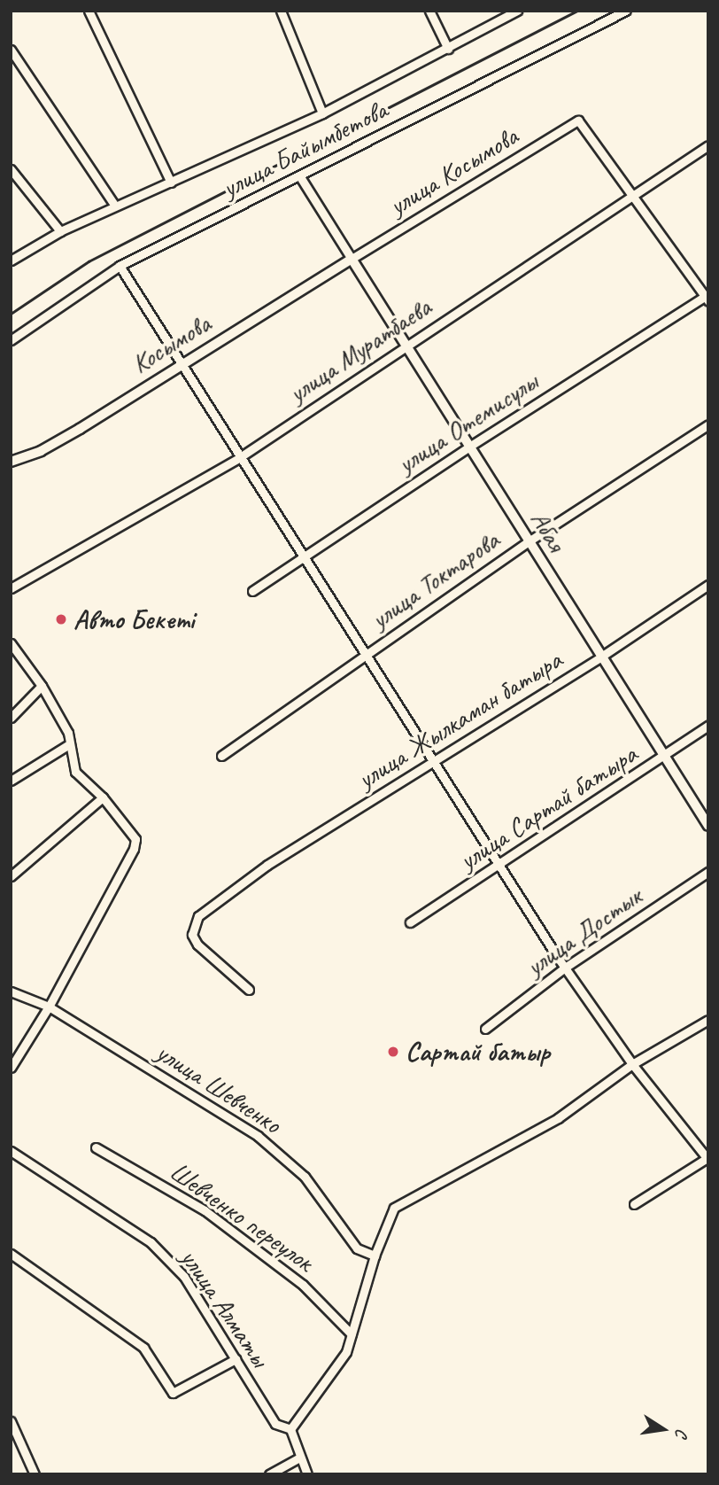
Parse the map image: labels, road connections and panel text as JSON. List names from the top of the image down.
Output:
{
  "streets": {
    "street": [
      "улица Байымбетова",
      "улица Косымова",
      "Косымова",
      "улица Муратбаева",
      "улица Отемисулы",
      "Абая",
      "улица Токтарова",
      "улица Жылкаман батыра",
      "улица Сартай батыра",
      "улица Достык",
      "улица Шевченко",
      "Шевченко переулок",
      "улица Алматы"
    ]
  },
  "crossings": [
    ["улица Косымова", "Косымова"],
    ["улица Косымова", "улица Муратбаева"],
    ["улица Косымова", "Абая"],
    ["Косымова", "Абая"],
    ["улица Муратбаева", "Абая"],
    ["улица Отемисулы", "Абая"],
    ["Абая", "улица Токтарова"],
    ["Абая", "улица Жылкаман батыра"],
    ["Абая", "улица Сартай батыра"]
  ],
  "places": ["Авто Бекетi", "Сартай батыр"],
  "north": "right"
}
